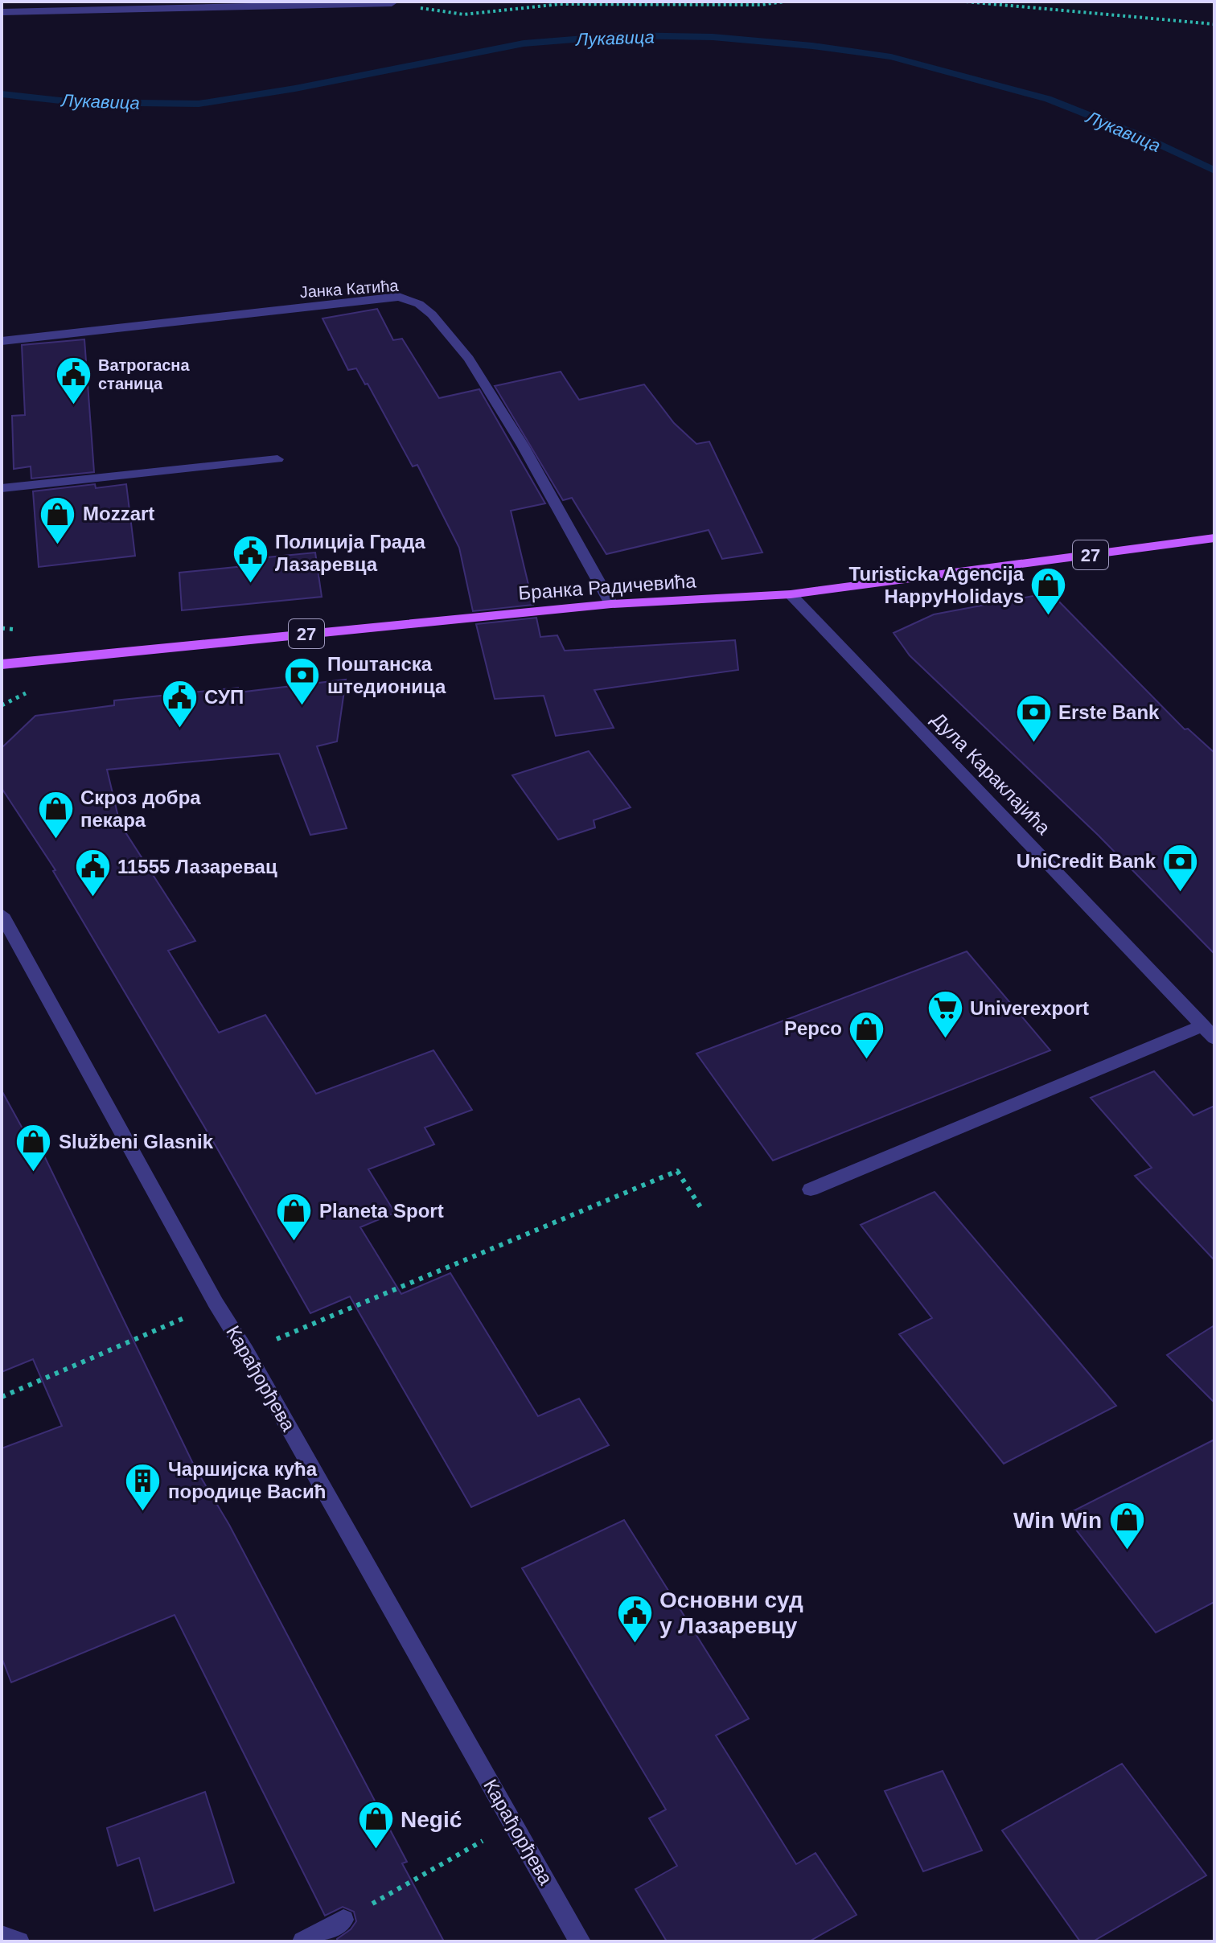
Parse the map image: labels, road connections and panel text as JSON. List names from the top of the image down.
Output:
{
  "streets": {
    "main road": ["27", "Бранка Радичевића"],
    "street": ["Јанка Катића", "Дула Караклајића", "Карађорђева"]
  },
  "crossings": [
    ["Јанка Катића", "Бранка Радичевића"],
    ["Бранка Радичевића", "Дула Караклајића"]
  ],
  "water": ["Лукавица"],
  "places": {
    "public building": [
      "Ватрогасна станица",
      "Полиција Града Лазаревца",
      "СУП",
      "11555 Лазаревац",
      "Основни суд у Лазаревцу"
    ],
    "shop": [
      "Mozzart",
      "Turisticka Agencija HappyHolidays",
      "Скроз добра пекара",
      "Pepco",
      "Službeni Glasnik",
      "Planeta Sport",
      "Win Win",
      "Negić"
    ],
    "bank": ["Поштанска штедионица", "Erste Bank", "UniCredit Bank"],
    "supermarket": ["Univerexport"],
    "building": ["Чаршијска кућа породице Васић"]
  }
}
